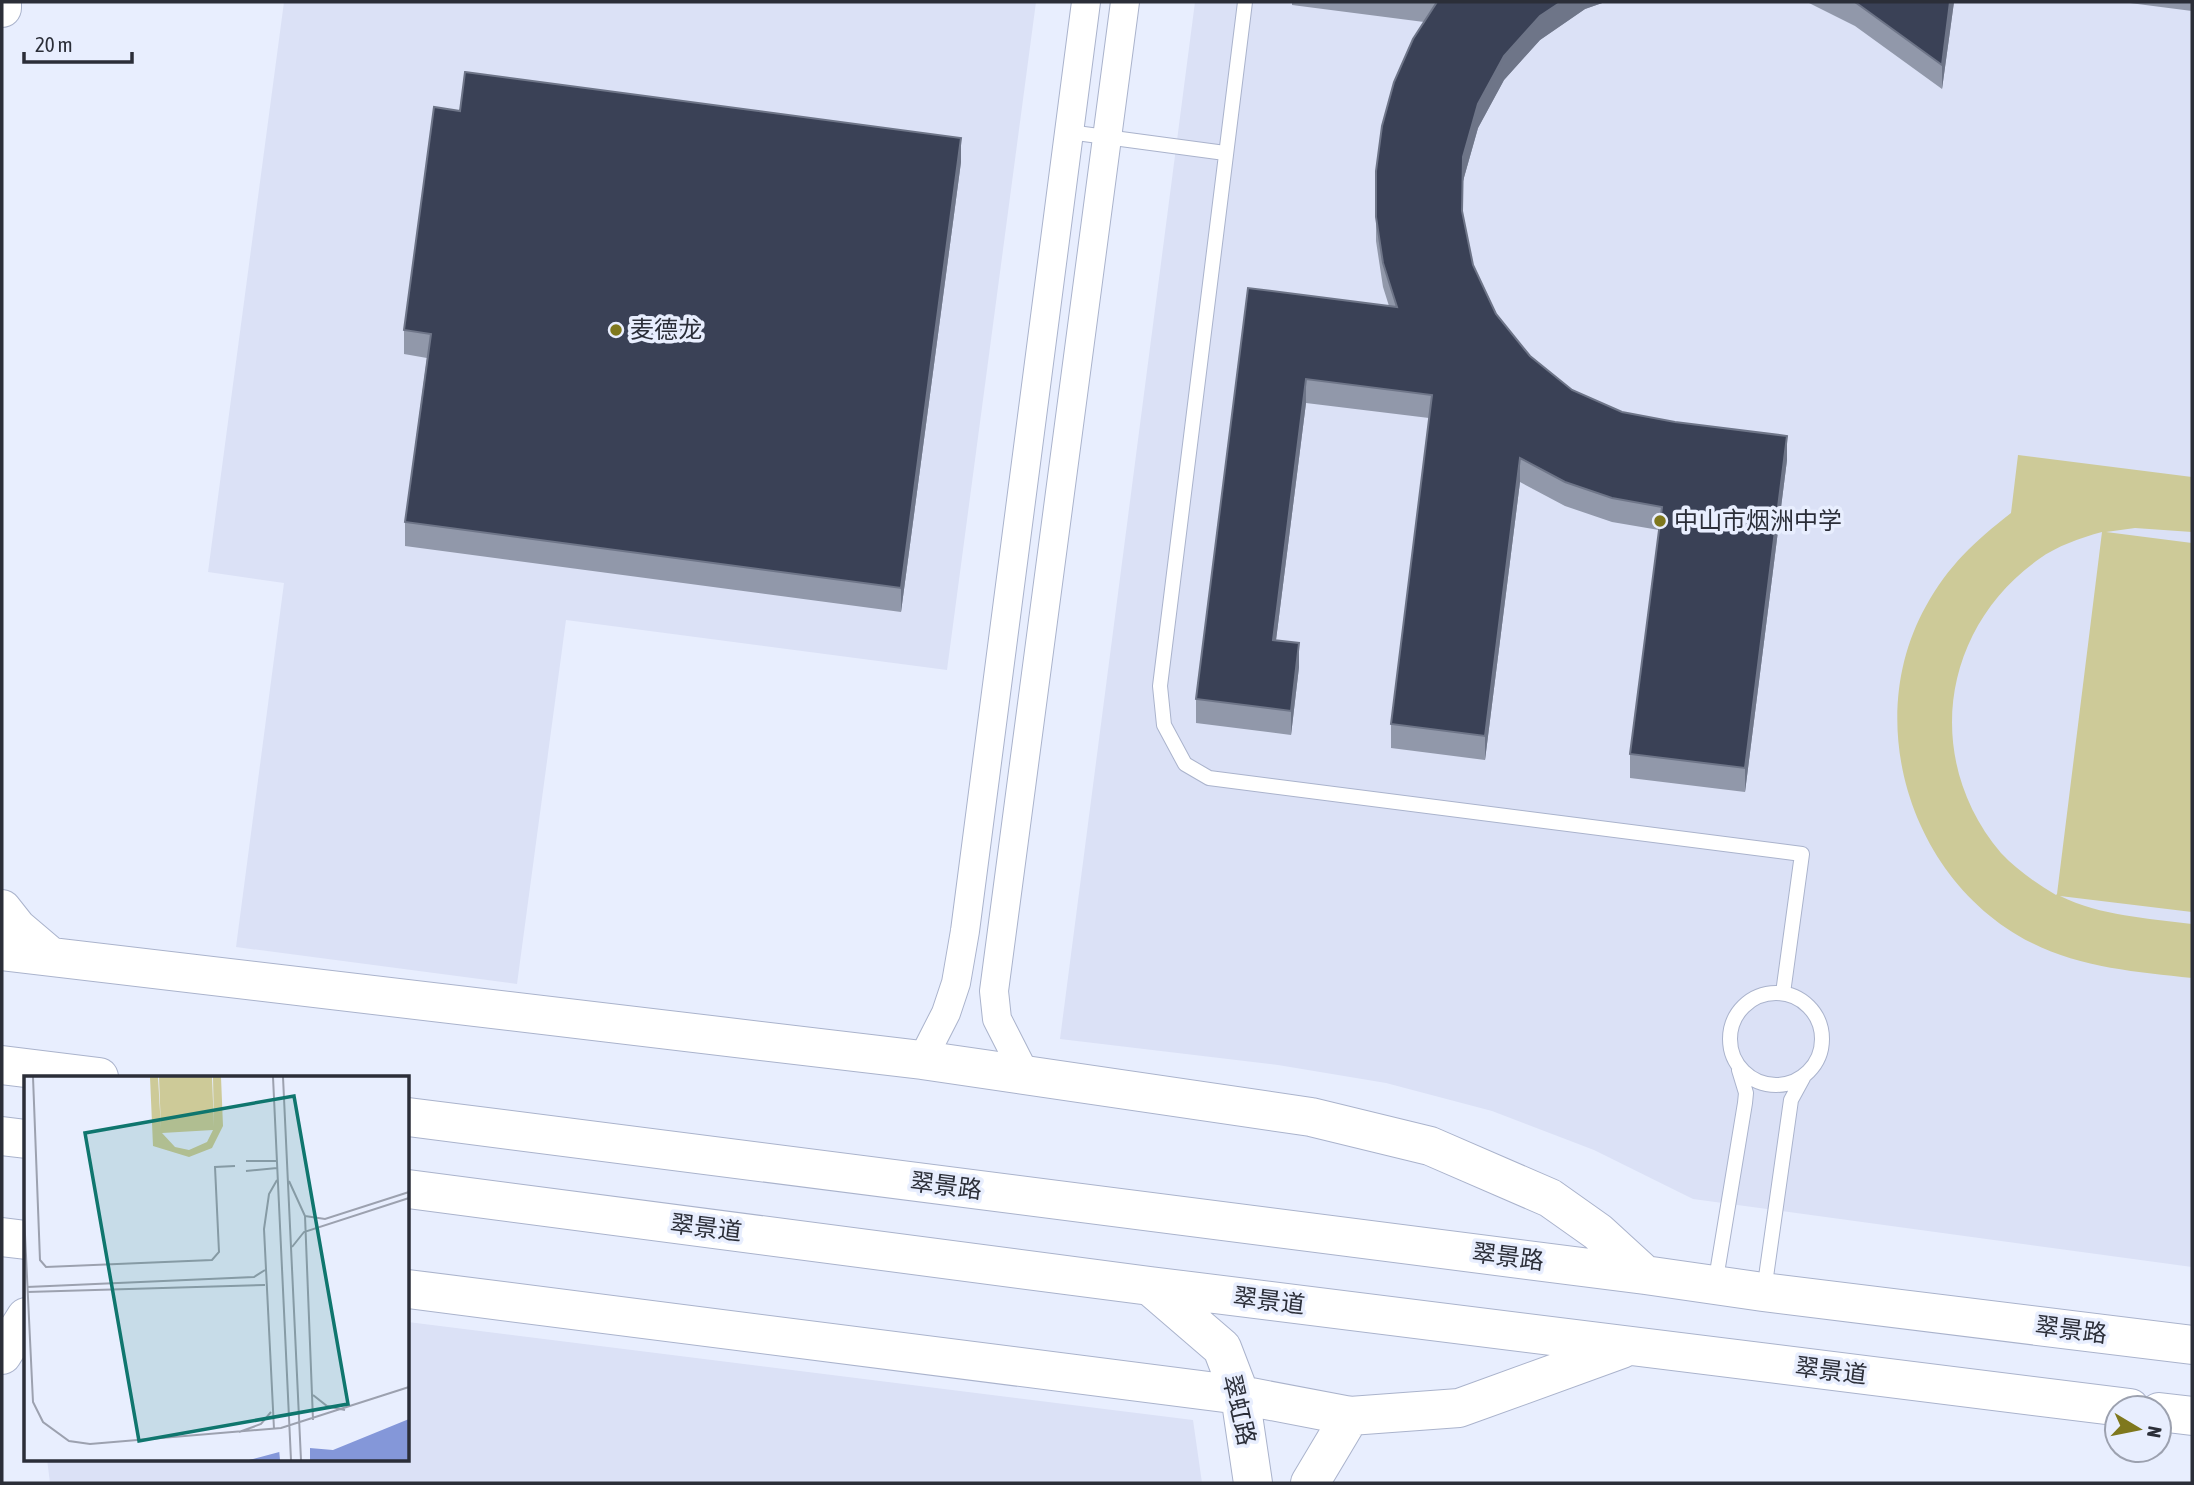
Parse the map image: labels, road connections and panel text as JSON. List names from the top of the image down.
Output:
{
  "streets": {
    "main road": ["翠景路", "翠景道", "翠虹路"]
  },
  "crossings": [
    ["翠景道", "翠虹路"]
  ],
  "places": ["麦德龙", "中山市烟洲中学"],
  "scale_bar": "20 m",
  "north": "right"
}
